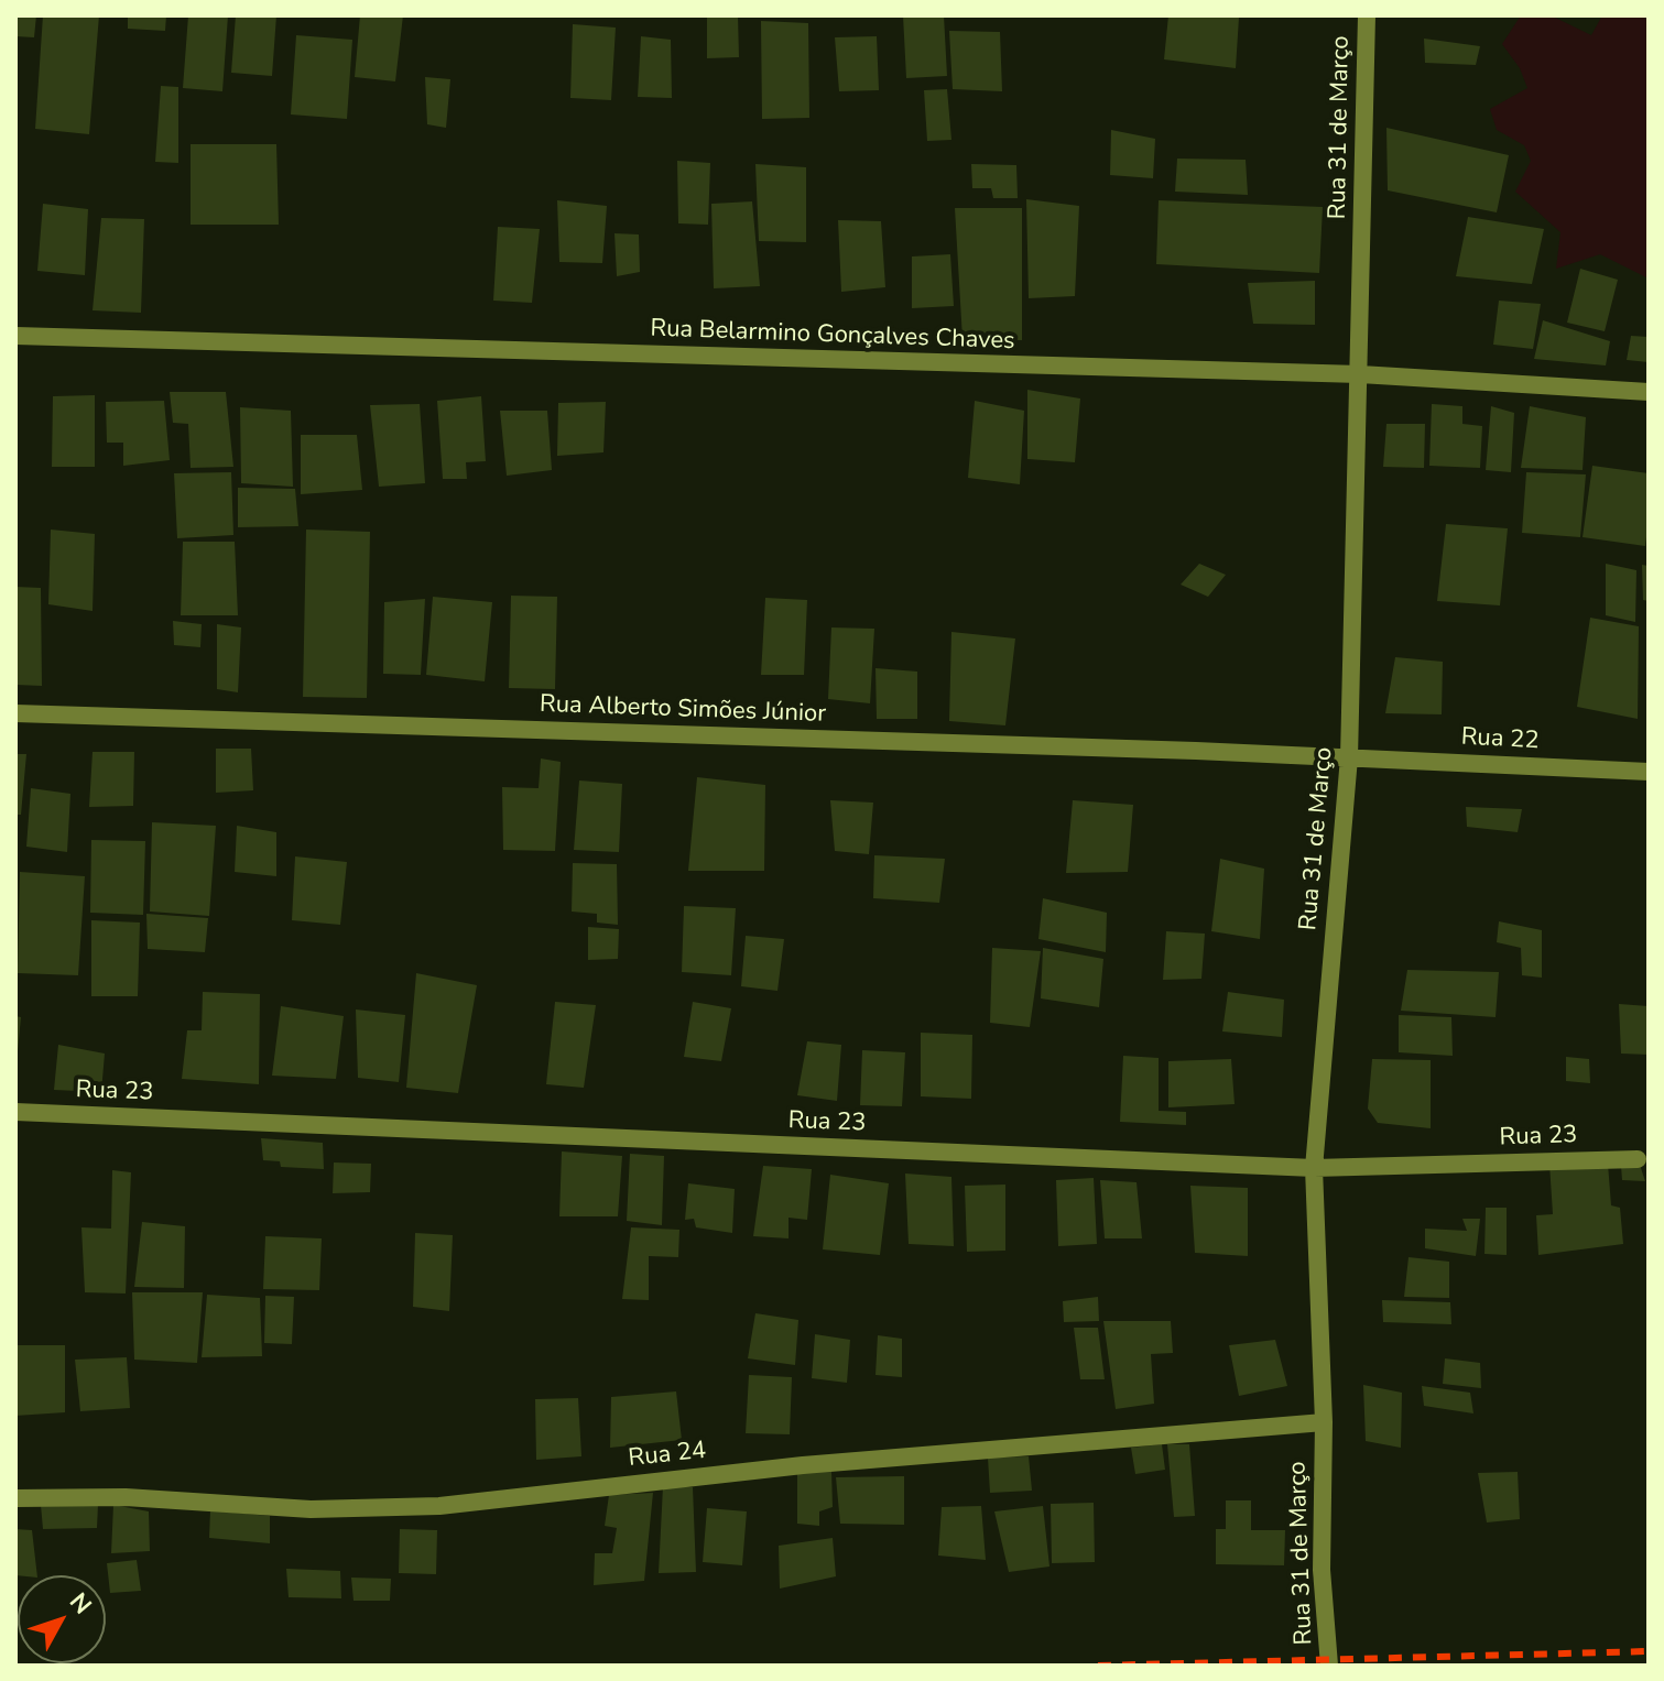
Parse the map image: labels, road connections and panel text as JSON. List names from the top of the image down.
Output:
{
  "streets": {
    "street": [
      "Rua 31 de Março",
      "Rua Belarmino Gonçalves Chaves",
      "Rua Alberto Simões Júnior",
      "Rua 22",
      "Rua 23",
      "Rua 24"
    ]
  },
  "crossings": [
    ["Rua 31 de Março", "Rua Belarmino Gonçalves Chaves"],
    ["Rua 31 de Março", "Rua Alberto Simões Júnior"],
    ["Rua 31 de Março", "Rua 22"],
    ["Rua 31 de Março", "Rua 23"],
    ["Rua 31 de Março", "Rua 24"],
    ["Rua Alberto Simões Júnior", "Rua 22"]
  ],
  "north": "top right"
}
